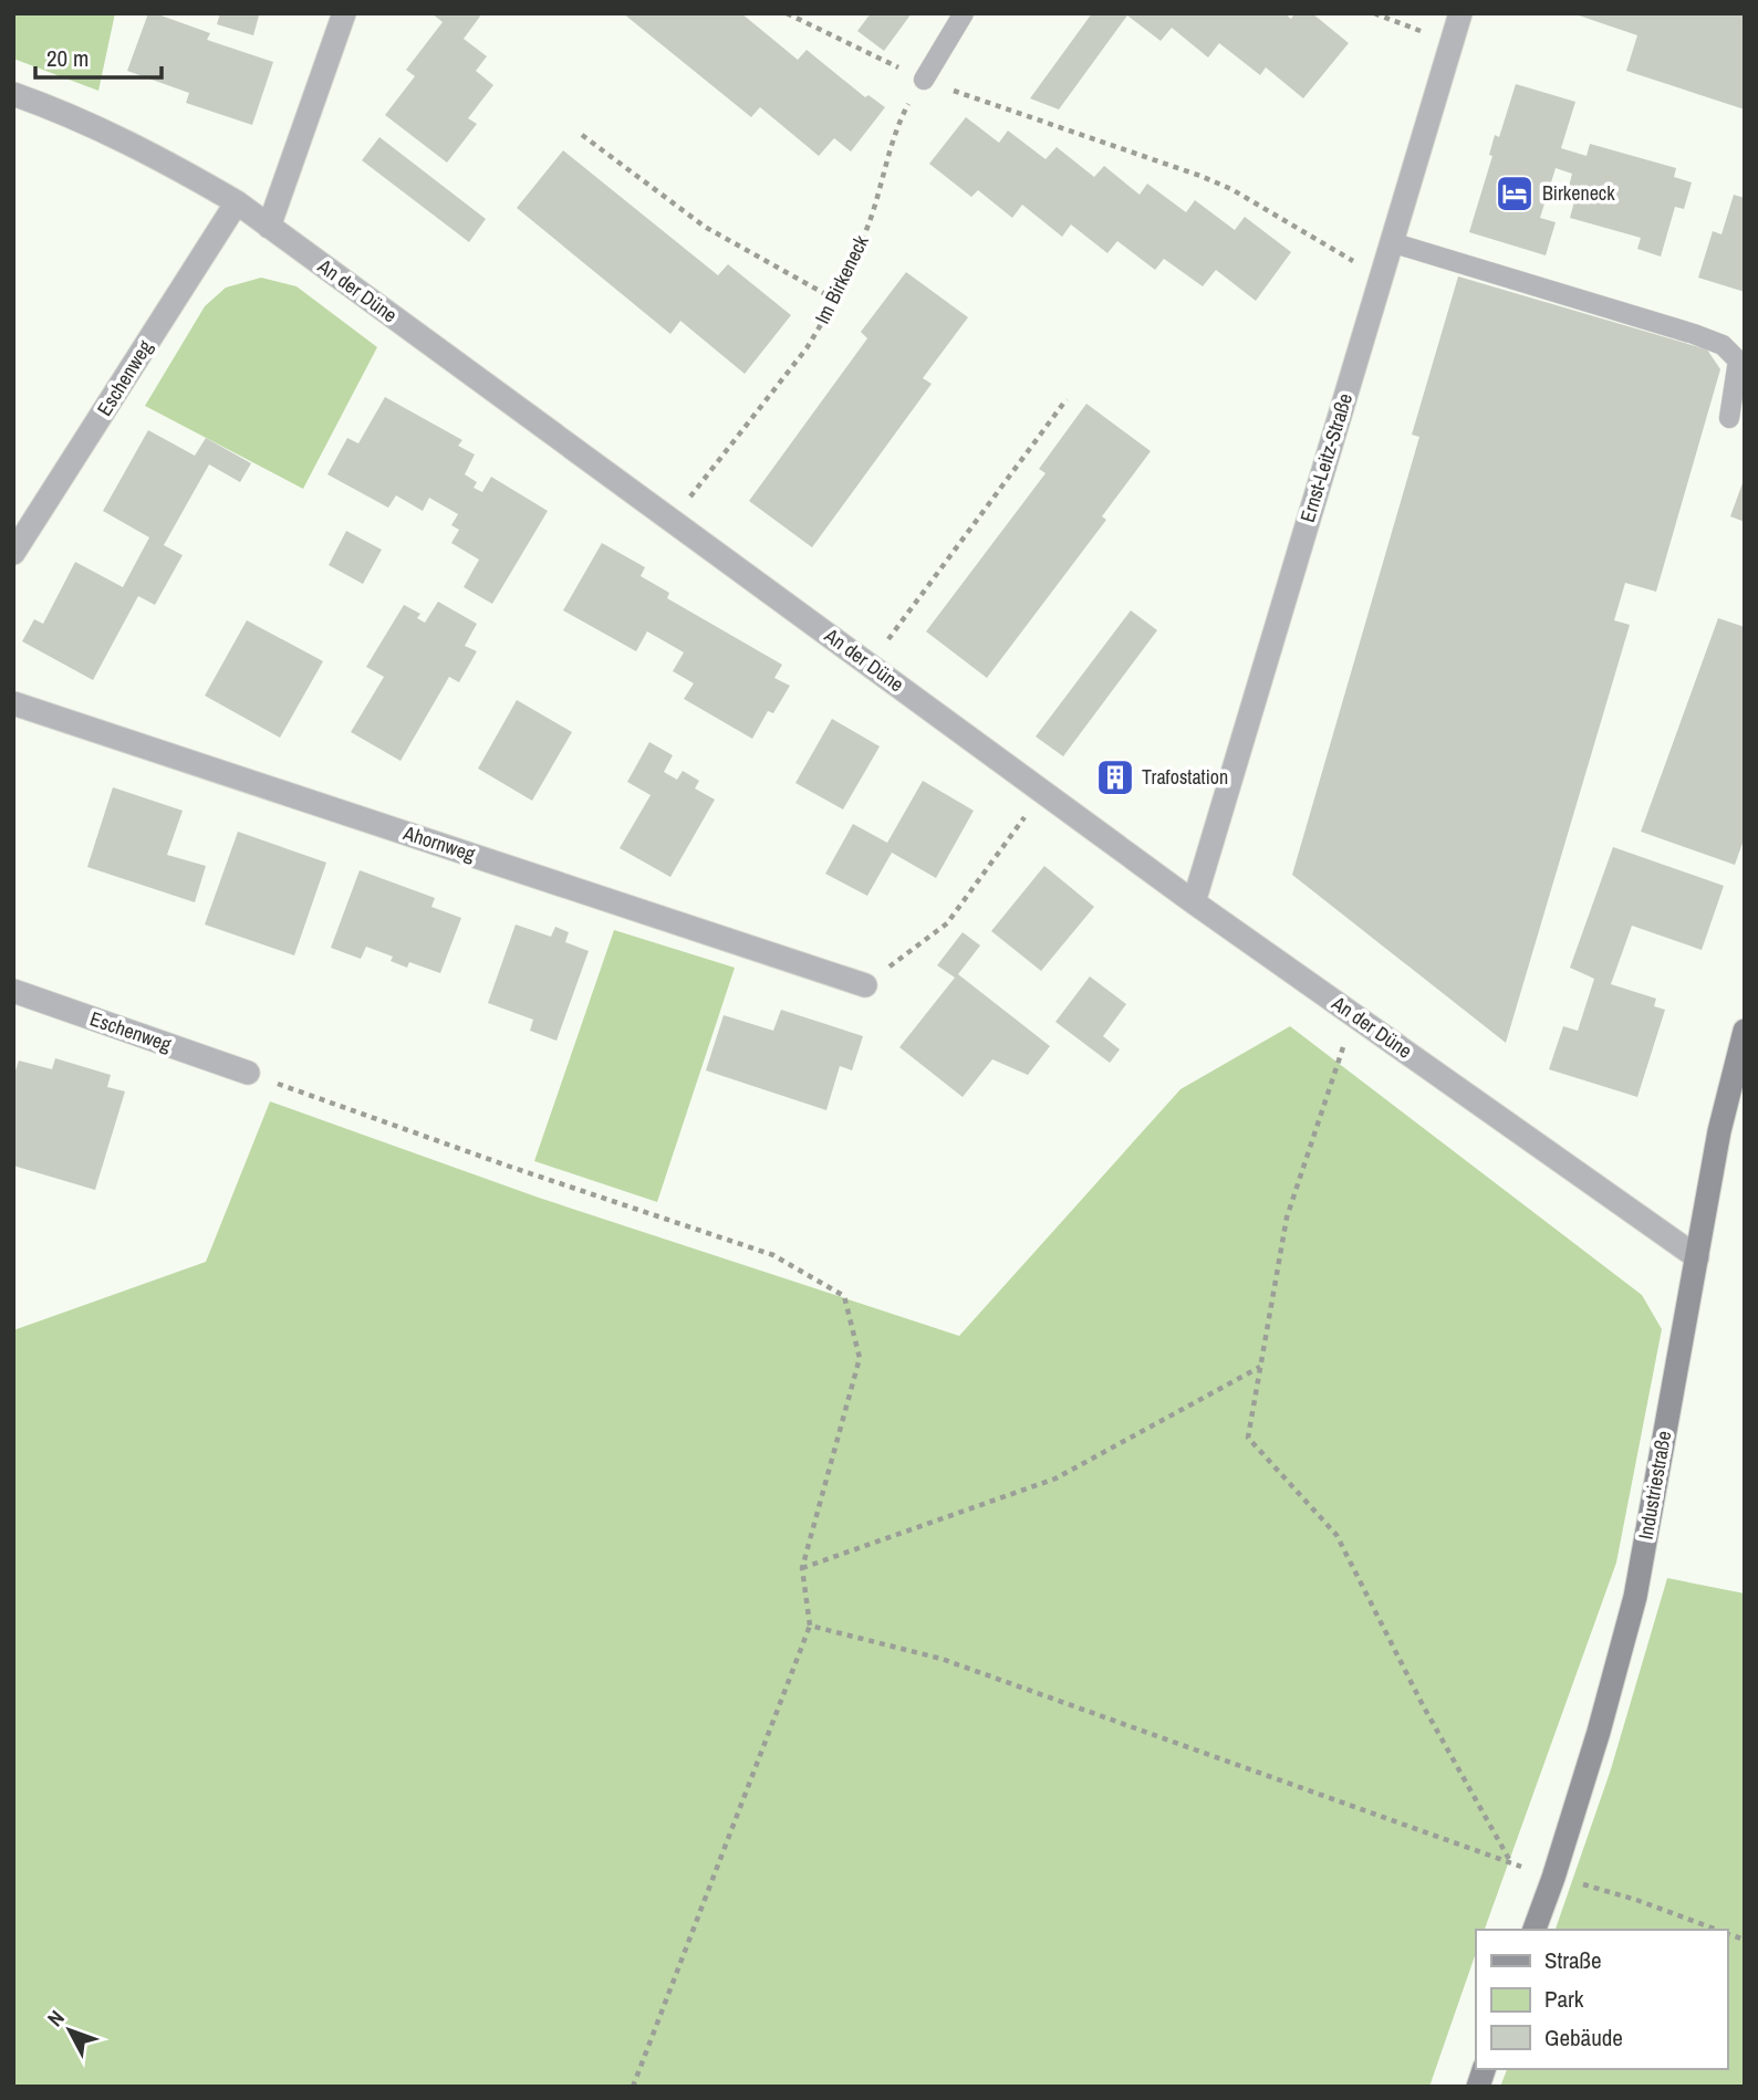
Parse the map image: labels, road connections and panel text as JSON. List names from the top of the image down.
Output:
{
  "streets": {
    "street": [
      "An der Düne",
      "Eschenweg",
      "Ernst-Leitz-Straße",
      "Ahornweg",
      "Industriestraße"
    ],
    "path": ["Im Birkeneck"]
  },
  "crossings": [
    ["Im Birkeneck", "An der Düne"],
    ["An der Düne", "Eschenweg"],
    ["An der Düne", "Ernst-Leitz-Straße"],
    ["An der Düne", "Industriestraße"]
  ],
  "places": {
    "hotel": ["Birkeneck"],
    "building": ["Trafostation"]
  },
  "legend": ["Straße", "Park", "Gebäude"],
  "scale_bar": "20 m",
  "north": "top left"
}
